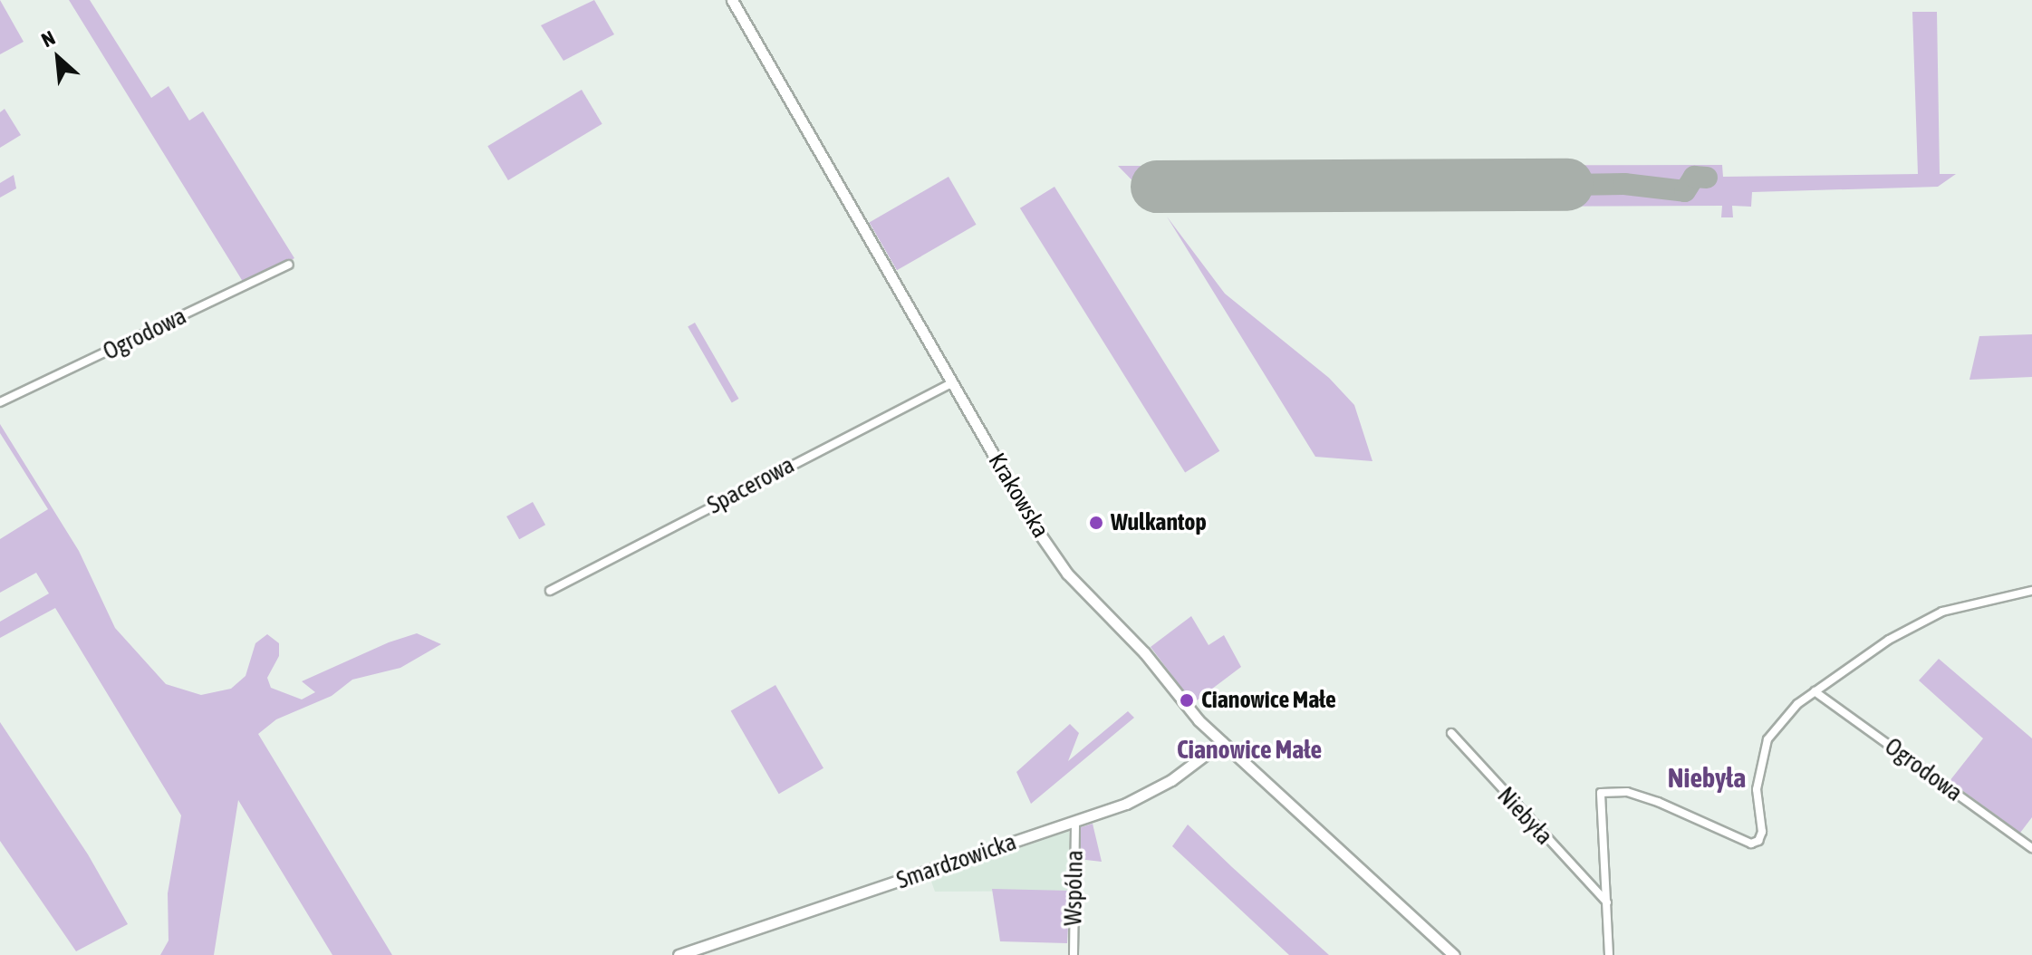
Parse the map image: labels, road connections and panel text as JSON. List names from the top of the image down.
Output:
{
  "streets": {
    "main road": ["Krakowska", "Smardzowicka"],
    "street": [
      "Ogrodowa",
      "Spacerowa",
      "Niebyła",
      "Wspólna"
    ]
  },
  "crossings": [
    ["Spacerowa", "Krakowska"],
    ["Krakowska", "Smardzowicka"],
    ["Smardzowicka", "Wspólna"]
  ],
  "districts": ["Cianowice Małe", "Niebyła"],
  "places": ["Wulkantop", "Cianowice Małe"],
  "north": "top left"
}
